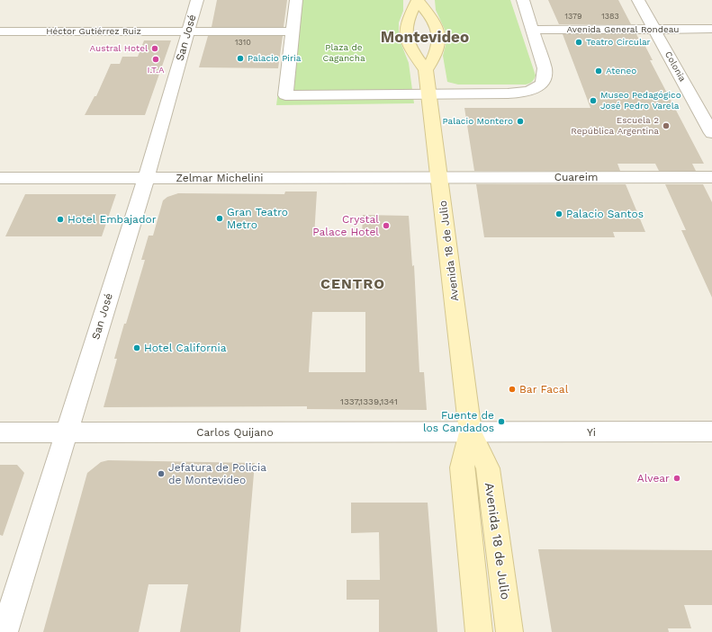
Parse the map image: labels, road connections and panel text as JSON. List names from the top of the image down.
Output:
{
  "streets": {
    "main road": ["Avenida 18 de Julio"],
    "street": [
      "Avenida General Rondeau",
      "Héctor Gutiérrez Ruiz",
      "San José",
      "Colonia",
      "Cuareim",
      "Zelmar Michelini",
      "Carlos Quijano",
      "Yi"
    ]
  },
  "crossings": [
    ["Avenida General Rondeau", "Colonia"],
    ["Héctor Gutiérrez Ruiz", "San José"],
    ["San José", "Zelmar Michelini"],
    ["San José", "Carlos Quijano"],
    ["Cuareim", "Zelmar Michelini"],
    ["Cuareim", "Avenida 18 de Julio"],
    ["Zelmar Michelini", "Avenida 18 de Julio"],
    ["Avenida 18 de Julio", "Carlos Quijano"],
    ["Avenida 18 de Julio", "Yi"],
    ["Carlos Quijano", "Yi"]
  ],
  "districts": ["Montevideo", "CENTRO"],
  "parks": ["Plaza de Cagancha"],
  "places": [
    "Teatro Circular",
    "Austral Hotel",
    "Palacio Piria",
    "I.T.A",
    "Ateneo",
    "Museo Pedagógico José Pedro Varela",
    "Palacio Montero",
    "Escuela 2 República Argentina",
    "Palacio Santos",
    "Gran Teatro Metro",
    "Hotel Embajador",
    "Crystal Palace Hotel",
    "Hotel California",
    "Bar Facal",
    "Fuente de los Candados",
    "Jefatura de Policia de Montevideo",
    "Alvear"
  ],
  "house_numbers": [
    "1379",
    "1383",
    "1310",
    "1337,1339,1341"
  ]
}
